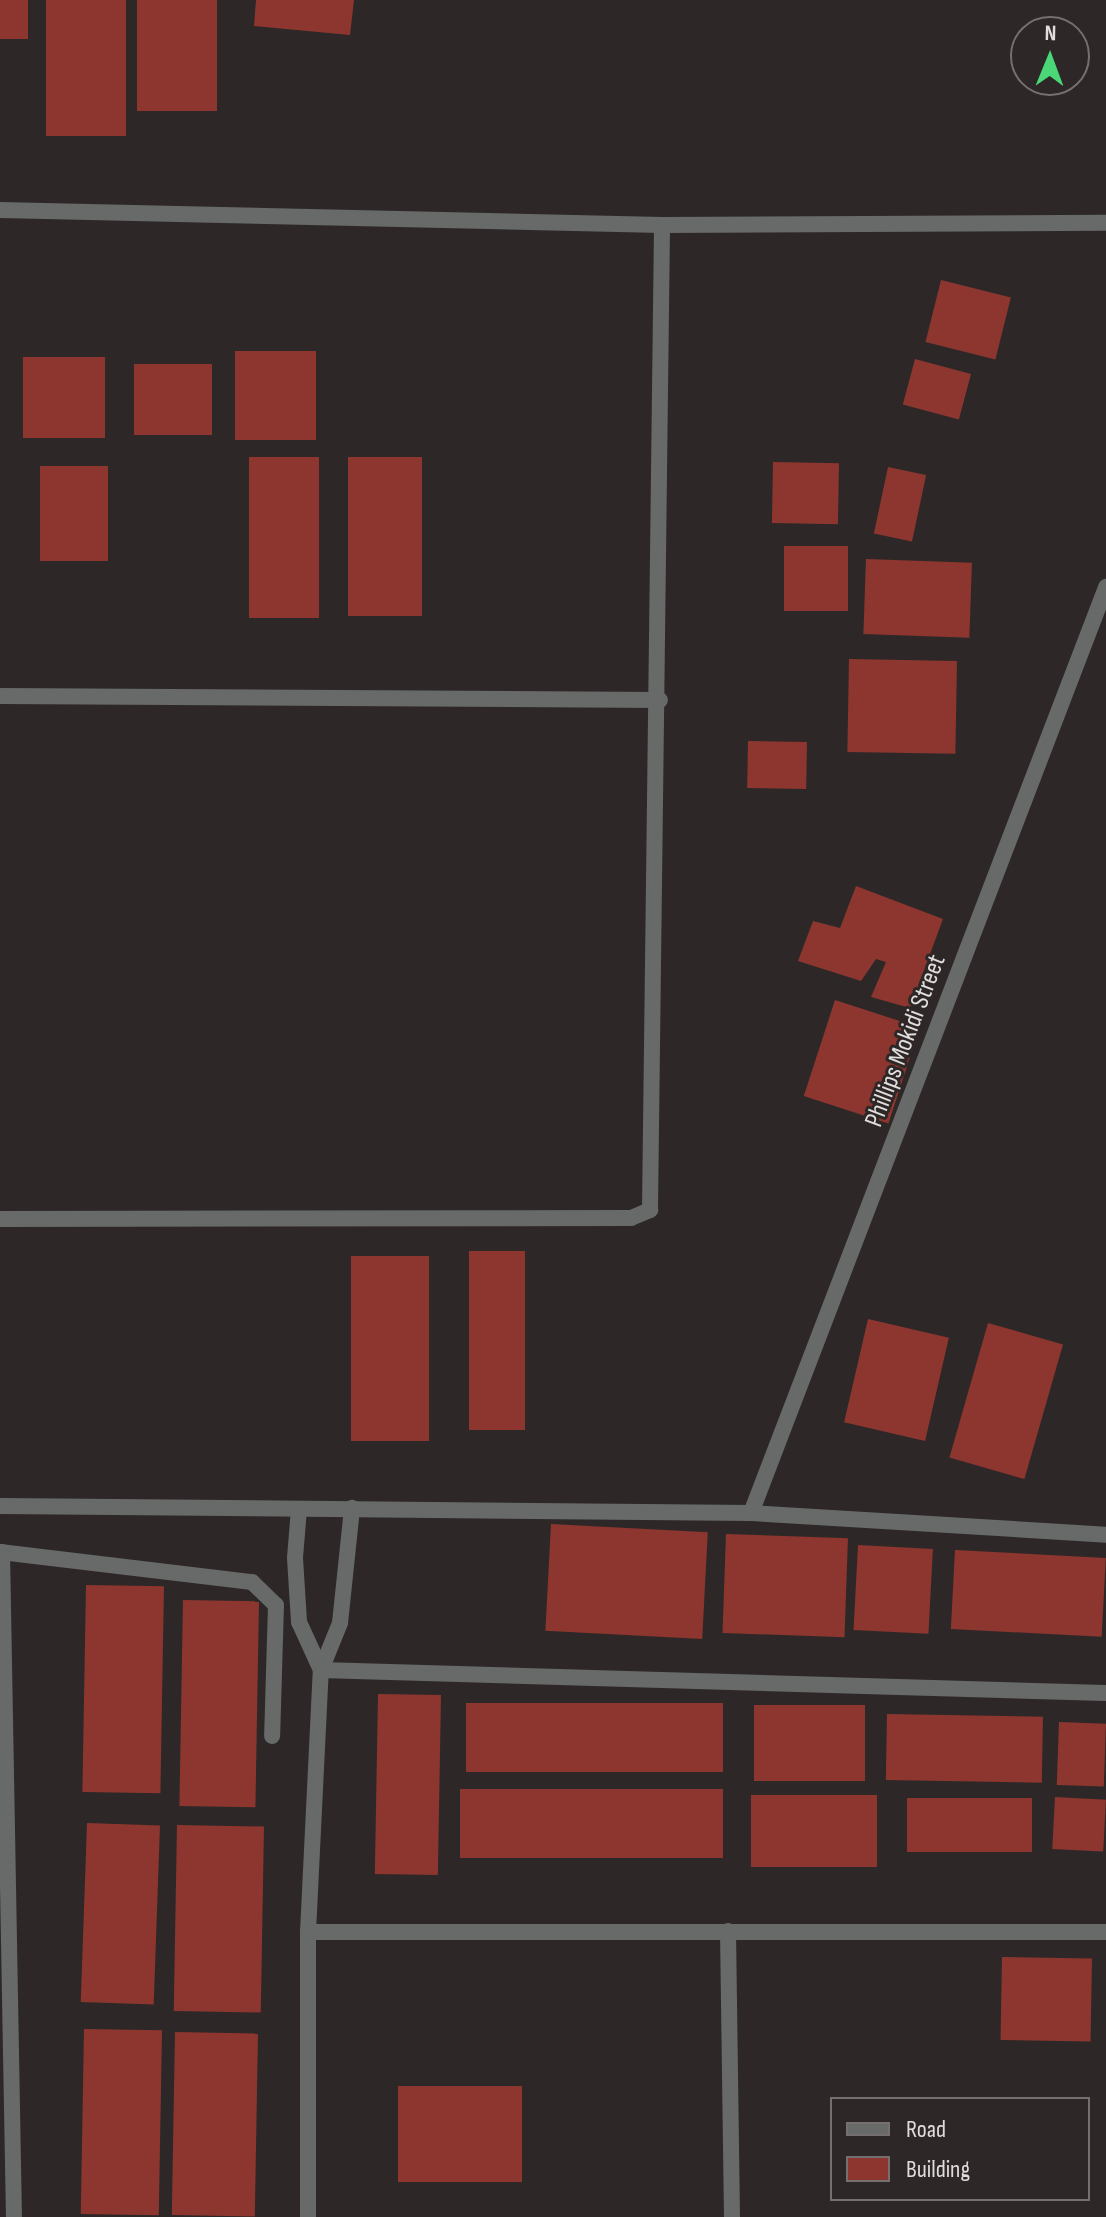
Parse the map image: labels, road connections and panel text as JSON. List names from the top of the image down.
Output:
{
  "streets": {
    "street": ["Phillips Mokidi Street"]
  },
  "legend": ["Road", "Building"],
  "north": "top"
}
